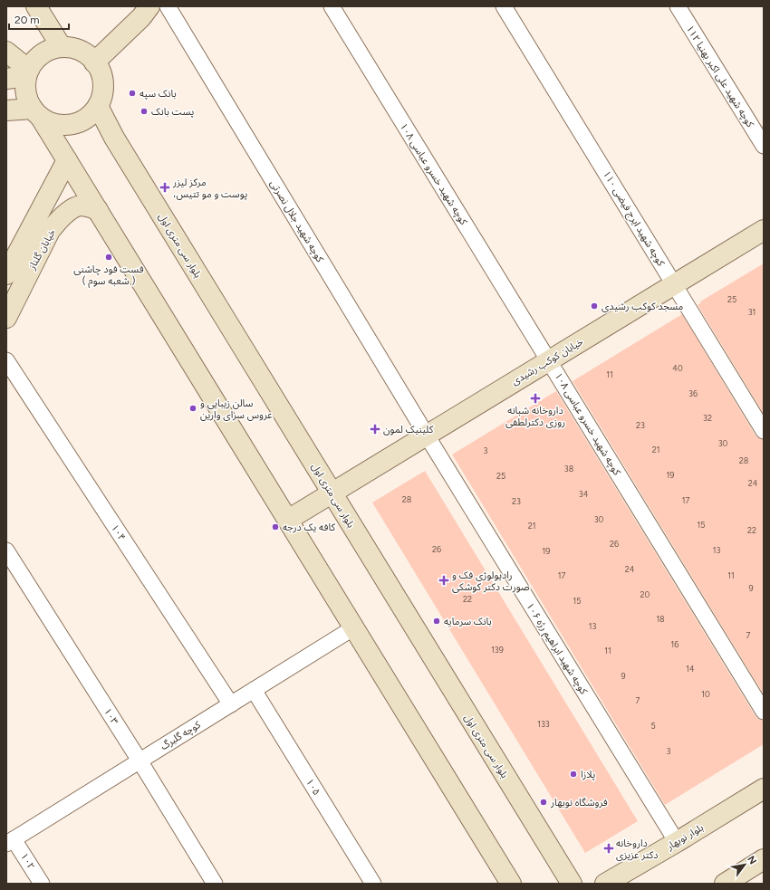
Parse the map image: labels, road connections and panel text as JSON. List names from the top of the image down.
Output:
{
  "streets": {
    "main road": [
      "بلوار سی متری اول",
      "خیابان گلناز",
      "خیابان کوکب رشیدی",
      "بلوار نوبهار"
    ],
    "street": [
      "کوچه شهید علی اکبر بهنیا ۱۱۲",
      "کوچه شهید خسرو عباسی ۱۰۸",
      "کوچه شهید ایرج فیضی ۱۱۰",
      "کوچه شهید جلال نصرتی",
      "۱۰۴",
      "کوچه شهید ابراهیم رژه ۱۰۶",
      "۱۰۳",
      "کوچه گلبرگ",
      "۱۰۵",
      "۱۰۲"
    ]
  },
  "crossings": [
    ["کوچه شهید خسرو عباسی ۱۰۸", "خیابان کوکب رشیدی"],
    ["کوچه شهید ایرج فیضی ۱۱۰", "خیابان کوکب رشیدی"],
    ["کوچه شهید جلال نصرتی", "خیابان کوکب رشیدی"],
    ["کوچه شهید جلال نصرتی", "کوچه شهید ابراهیم رژه ۱۰۶"],
    ["بلوار سی متری اول", "خیابان کوکب رشیدی"],
    ["خیابان کوکب رشیدی", "کوچه شهید ابراهیم رژه ۱۰۶"],
    ["۱۰۴", "کوچه گلبرگ"],
    ["کوچه شهید ابراهیم رژه ۱۰۶", "بلوار نوبهار"],
    ["۱۰۳", "کوچه گلبرگ"],
    ["کوچه گلبرگ", "۱۰۵"],
    ["کوچه گلبرگ", "۱۰۲"]
  ],
  "places": {
    "other": [
      "بانک سپه",
      "پست بانک",
      "فست فود چاشنی ( شعبه سوم )",
      "مسجد کوکب رشیدی",
      "سالن زیبایی‌ و عروس سرای وارین",
      "کافه یک درجه",
      "بانک سرمایه",
      "پلازا",
      "فروشگاه نوبهار"
    ],
    "health": [
      "مرکز لیزر ،پوست و مو تتیس",
      "داروخانه شبانه روزی دکترلطفی",
      "کلینیک لمون",
      "رادیولوژی فک و صورت دکتر کوشکی",
      "داروخانه دکتر عزیزی"
    ]
  },
  "house_numbers": [
    "25",
    "31",
    "40",
    "11",
    "36",
    "32",
    "23",
    "30",
    "21",
    "3",
    "28",
    "38",
    "19",
    "25",
    "24",
    "34",
    "28",
    "17",
    "23",
    "30",
    "15",
    "21",
    "22",
    "26",
    "26",
    "13",
    "19",
    "24",
    "17",
    "11",
    "9",
    "20",
    "22",
    "15",
    "18",
    "13",
    "7",
    "16",
    "139",
    "11",
    "14",
    "9",
    "10",
    "7",
    "133",
    "5",
    "3"
  ],
  "scale_bar": "20 m",
  "north": "top right"
}
